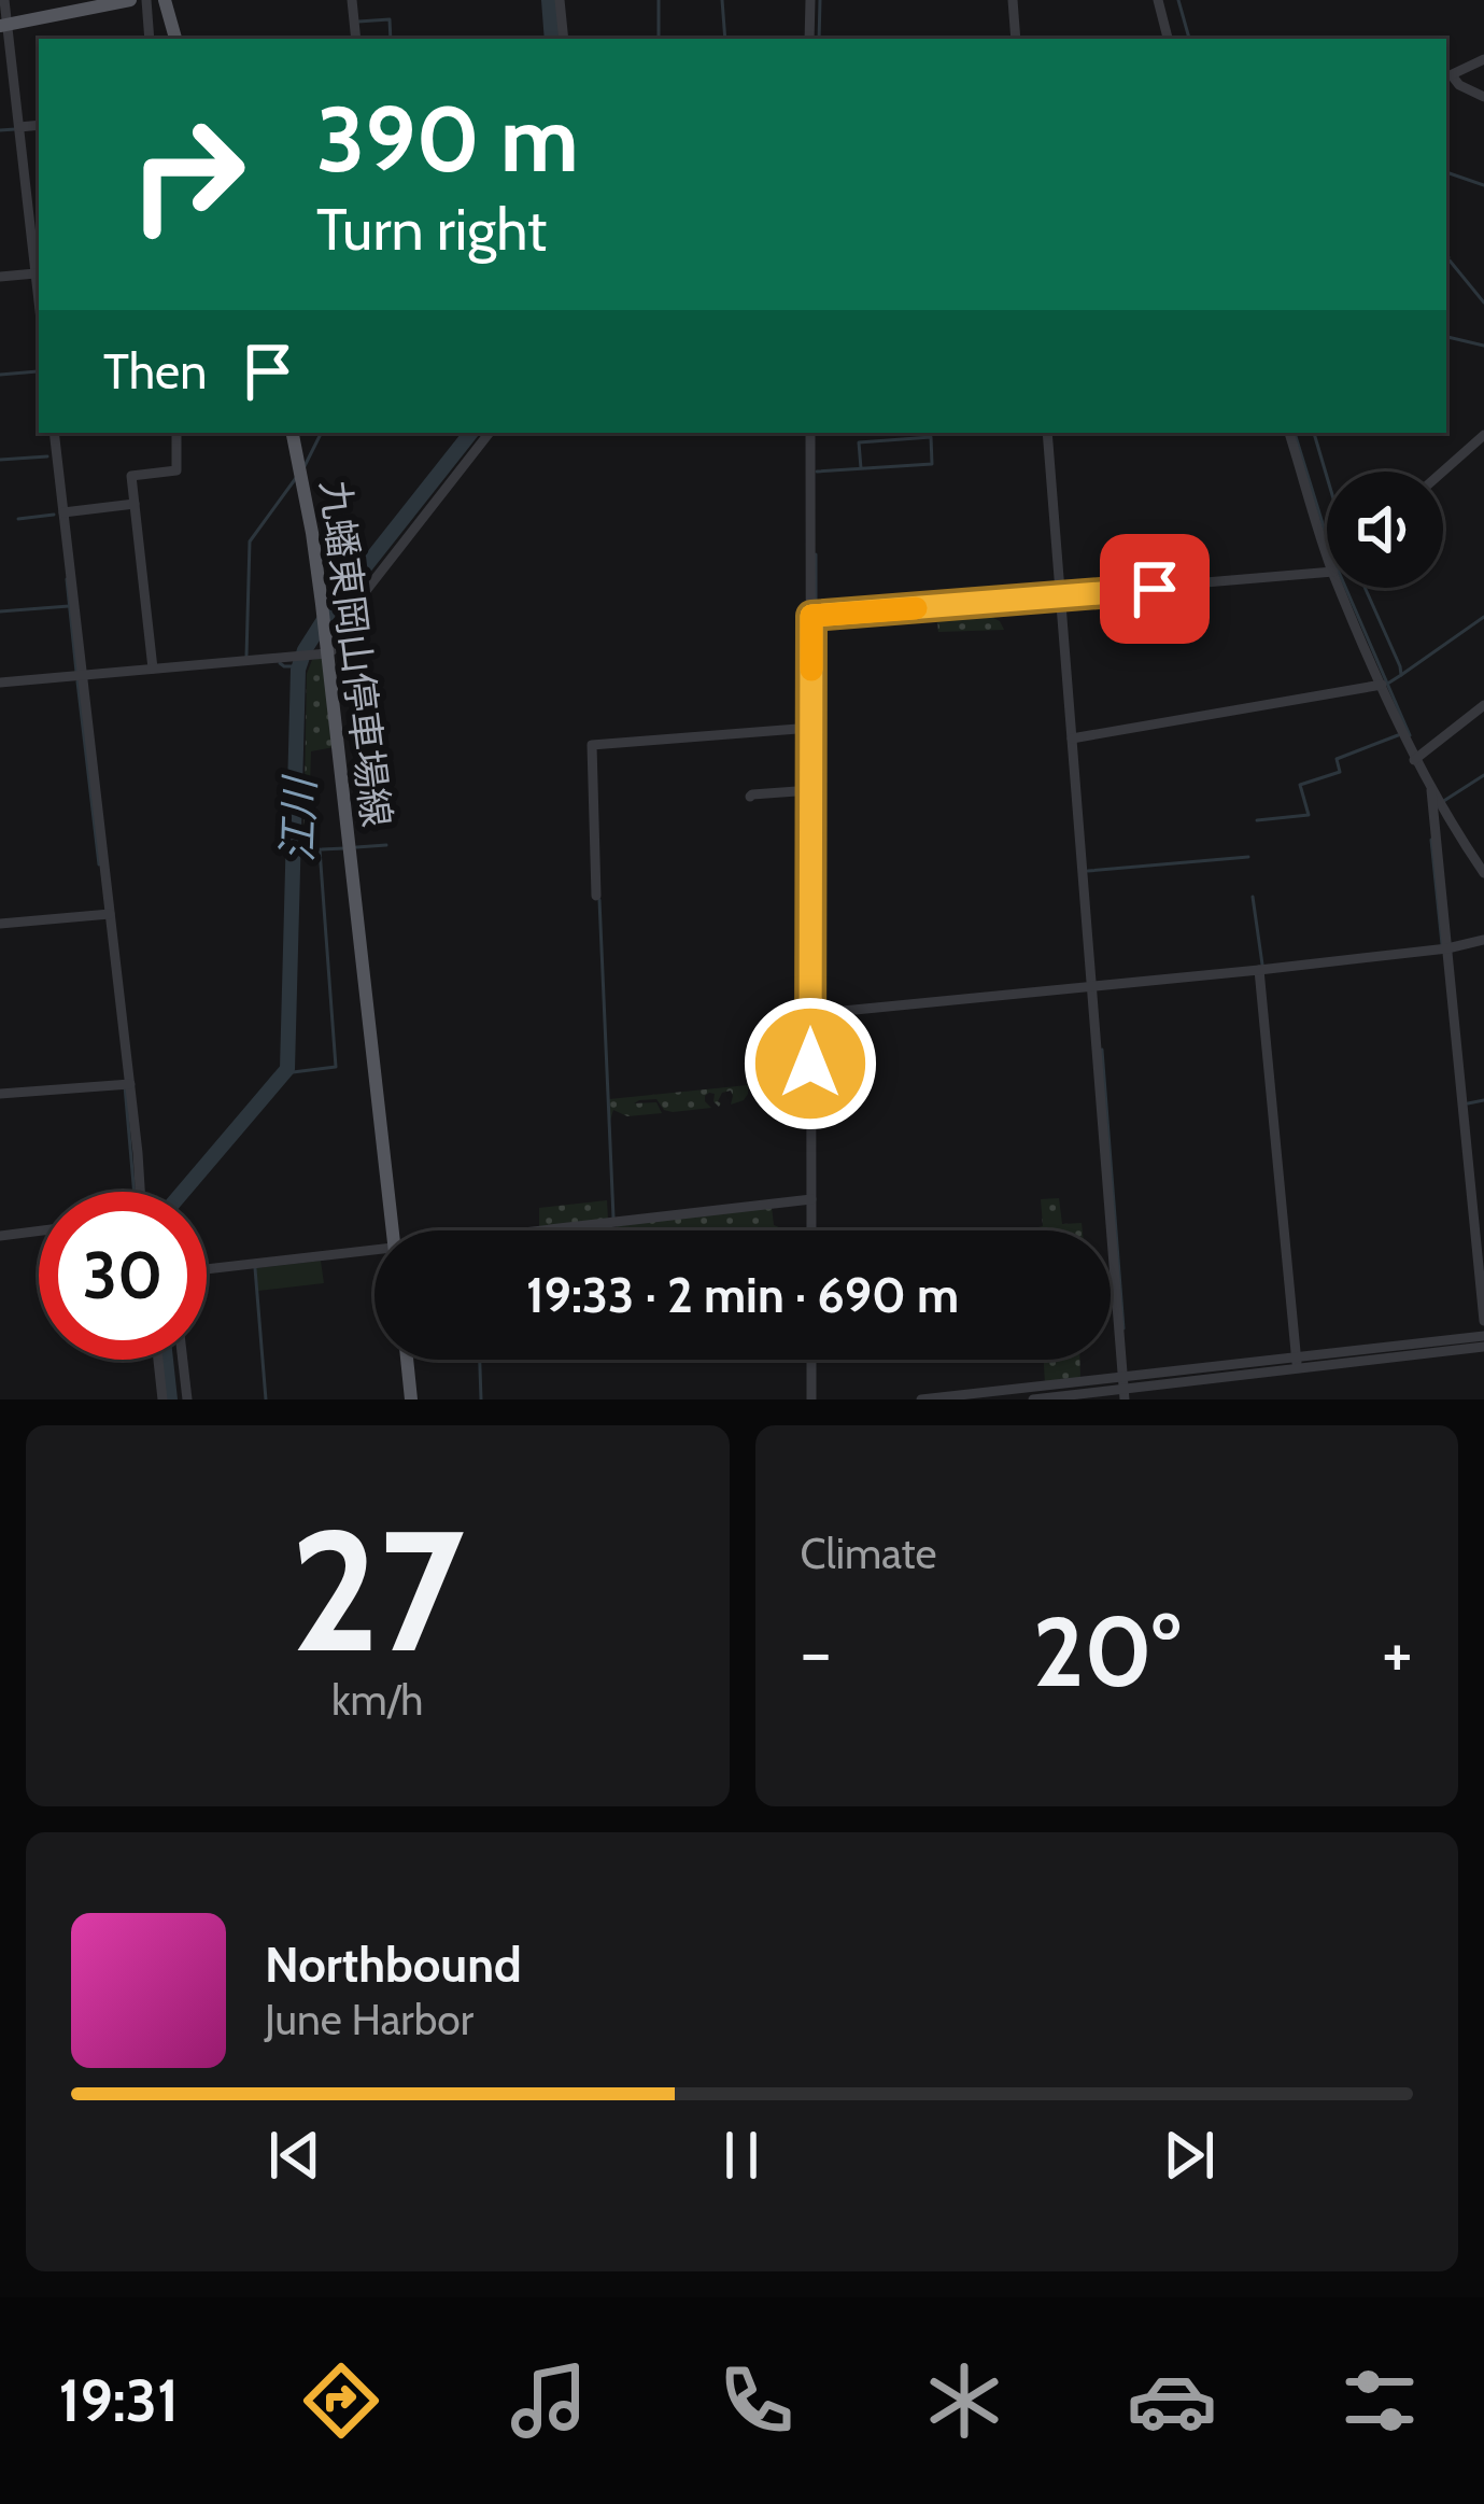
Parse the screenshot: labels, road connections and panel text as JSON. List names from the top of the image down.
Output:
{
  "streets": {
    "main road": ["九蟠東岡山停車場線"]
  },
  "water": ["江川"],
  "page": {
    "turn": ["390 m", "Turn right"],
    "then": "Then",
    "limit": "30",
    "trip": "19:33 · 2 min · 690 m",
    "tile": [
      ["27", "km/h"],
      "Climate"
    ],
    "heat": ["−", "20°", "+"],
    "song": ["Northbound", "June Harbor"],
    "tabs": "19:31"
  }
}
